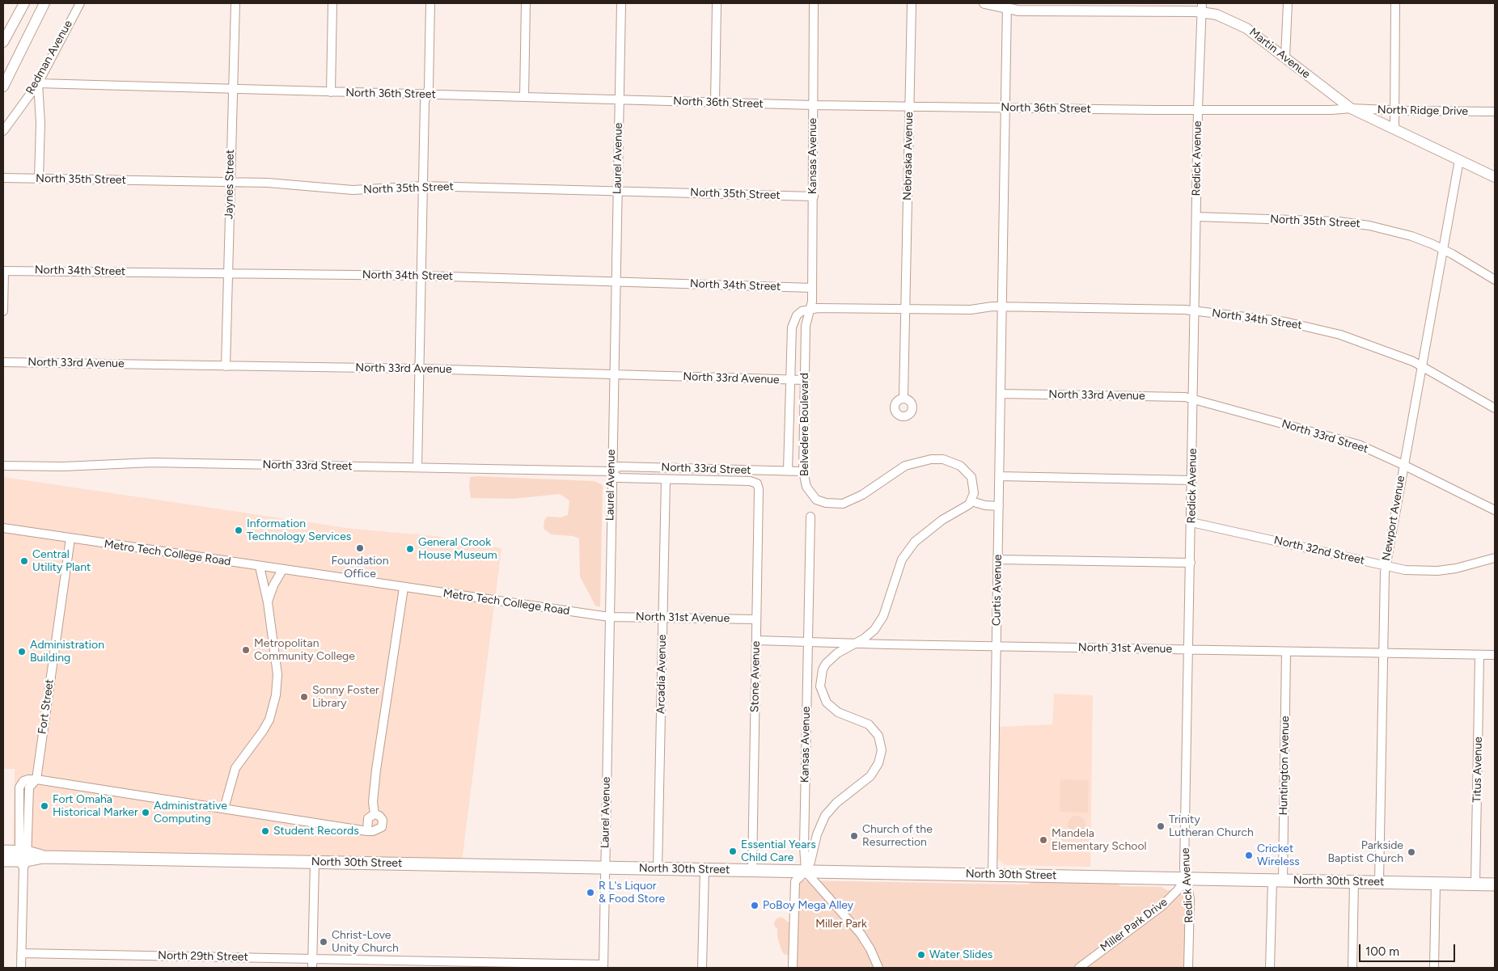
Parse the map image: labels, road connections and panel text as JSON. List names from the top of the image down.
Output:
{
  "streets": {
    "highway": ["North 30th Street"],
    "main road": ["Martin Avenue", "North 36th Street"],
    "street": [
      "Redman Avenue",
      "North Ridge Drive",
      "Kansas Avenue",
      "Nebraska Avenue",
      "Laurel Avenue",
      "Redick Avenue",
      "North 35th Street",
      "Jaynes Street",
      "North 34th Street",
      "North 33rd Avenue",
      "Belvedere Boulevard",
      "North 33rd Street",
      "Newport Avenue",
      "North 32nd Street",
      "Metro Tech College Road",
      "Curtis Avenue",
      "North 31st Avenue",
      "Arcadia Avenue",
      "Stone Avenue",
      "Fort Street",
      "Huntington Avenue",
      "Titus Avenue",
      "Miller Park Drive",
      "North 29th Street"
    ]
  },
  "crossings": [
    ["Martin Avenue", "North 36th Street"],
    ["Martin Avenue", "North Ridge Drive"],
    ["Martin Avenue", "Redick Avenue"],
    ["Redman Avenue", "North 36th Street"],
    ["North 36th Street", "North Ridge Drive"],
    ["North 36th Street", "Kansas Avenue"],
    ["North 36th Street", "Nebraska Avenue"],
    ["North 36th Street", "Laurel Avenue"],
    ["North 36th Street", "Redick Avenue"],
    ["North 36th Street", "Jaynes Street"],
    ["Kansas Avenue", "North 35th Street"],
    ["Kansas Avenue", "North 34th Street"],
    ["Kansas Avenue", "Belvedere Boulevard"],
    ["Kansas Avenue", "North 31st Avenue"],
    ["Kansas Avenue", "North 30th Street"],
    ["Laurel Avenue", "North 35th Street"],
    ["Laurel Avenue", "North 34th Street"],
    ["Laurel Avenue", "North 33rd Avenue"],
    ["Laurel Avenue", "North 33rd Street"],
    ["Laurel Avenue", "Metro Tech College Road"],
    ["Laurel Avenue", "North 31st Avenue"],
    ["Laurel Avenue", "North 30th Street"],
    ["Laurel Avenue", "North 29th Street"],
    ["Redick Avenue", "North 35th Street"],
    ["Redick Avenue", "North 34th Street"],
    ["Redick Avenue", "North 33rd Avenue"],
    ["Redick Avenue", "North 33rd Street"],
    ["Redick Avenue", "North 32nd Street"],
    ["Redick Avenue", "North 31st Avenue"],
    ["Redick Avenue", "North 30th Street"],
    ["Redick Avenue", "Miller Park Drive"],
    ["North 35th Street", "Jaynes Street"],
    ["North 35th Street", "Newport Avenue"],
    ["Jaynes Street", "North 34th Street"],
    ["Jaynes Street", "North 33rd Avenue"],
    ["North 34th Street", "Newport Avenue"],
    ["North 34th Street", "Curtis Avenue"],
    ["North 33rd Avenue", "Belvedere Boulevard"],
    ["North 33rd Avenue", "North 33rd Street"],
    ["North 33rd Avenue", "Curtis Avenue"],
    ["Belvedere Boulevard", "North 33rd Street"],
    ["North 33rd Street", "Newport Avenue"],
    ["North 33rd Street", "Arcadia Avenue"],
    ["North 33rd Street", "Stone Avenue"],
    ["Newport Avenue", "North 32nd Street"],
    ["Newport Avenue", "North 31st Avenue"],
    ["Newport Avenue", "North 30th Street"],
    ["Metro Tech College Road", "North 31st Avenue"],
    ["Metro Tech College Road", "Fort Street"],
    ["Curtis Avenue", "North 31st Avenue"],
    ["Curtis Avenue", "North 30th Street"],
    ["North 31st Avenue", "Arcadia Avenue"],
    ["North 31st Avenue", "Stone Avenue"],
    ["North 31st Avenue", "Huntington Avenue"],
    ["North 31st Avenue", "Titus Avenue"],
    ["Arcadia Avenue", "North 30th Street"],
    ["Stone Avenue", "North 30th Street"],
    ["Fort Street", "North 30th Street"],
    ["Fort Street", "North 29th Street"],
    ["Huntington Avenue", "North 30th Street"],
    ["Titus Avenue", "North 30th Street"],
    ["North 30th Street", "Miller Park Drive"]
  ],
  "parks": ["Miller Park"],
  "places": [
    "Information Technology Services",
    "Foundation Office",
    "General Crook House Museum",
    "Central Utility Plant",
    "Metropolitan Community College",
    "Administration Building",
    "Sonny Foster Library",
    "Fort Omaha Historical Marker",
    "Administrative Computing",
    "Trinity Lutheran Church",
    "Student Records",
    "Church of the Resurrection",
    "Mandela Elementary School",
    "Essential Years Child Care",
    "Parkside Baptist Church",
    "Cricket Wireless",
    "R L's Liquor & Food Store",
    "PoBoy Mega Alley",
    "Christ-Love Unity Church",
    "Water Slides"
  ],
  "scale_bar": "100 m"
}
